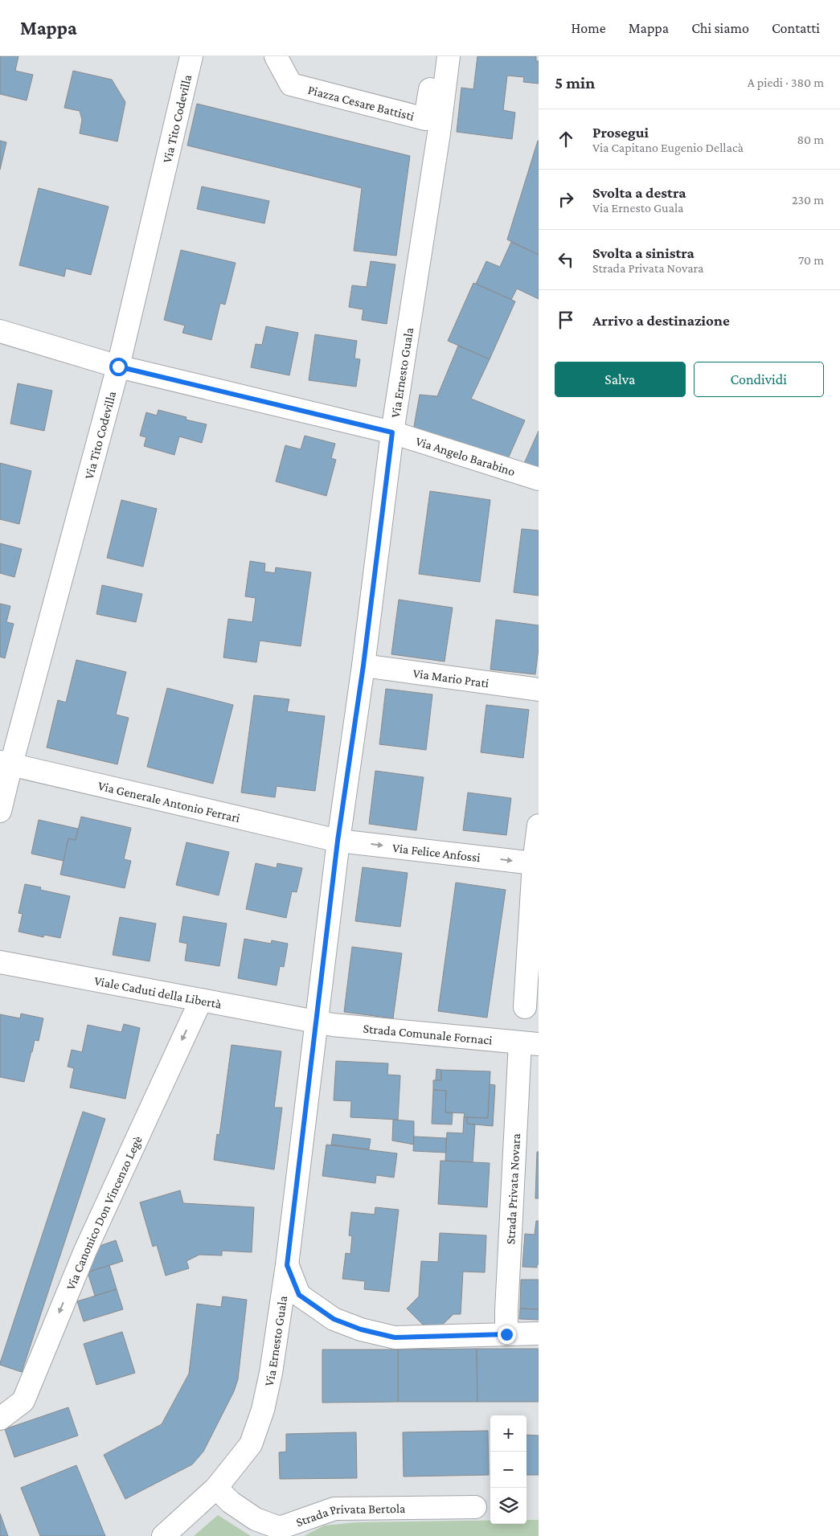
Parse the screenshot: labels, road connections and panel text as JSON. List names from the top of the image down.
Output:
{
  "streets": {
    "street": [
      "Piazza Cesare Battisti",
      "Via Tito Codevilla",
      "Via Ernesto Guala",
      "Via Angelo Barabino",
      "Via Mario Prati",
      "Via Generale Antonio Ferrari",
      "Via Felice Anfossi",
      "Viale Caduti della Libertà",
      "Strada Comunale Fornaci",
      "Strada Privata Novara",
      "Via Canonico Don Vincenzo Legè",
      "Strada Privata Bertola"
    ]
  },
  "crossings": [
    ["Piazza Cesare Battisti", "Via Ernesto Guala"],
    ["Via Tito Codevilla", "Via Angelo Barabino"],
    ["Via Tito Codevilla", "Via Generale Antonio Ferrari"],
    ["Via Ernesto Guala", "Via Angelo Barabino"],
    ["Via Ernesto Guala", "Via Mario Prati"],
    ["Via Ernesto Guala", "Via Generale Antonio Ferrari"],
    ["Via Ernesto Guala", "Via Felice Anfossi"],
    ["Via Ernesto Guala", "Viale Caduti della Libertà"],
    ["Via Ernesto Guala", "Strada Comunale Fornaci"],
    ["Via Ernesto Guala", "Strada Privata Bertola"],
    ["Via Generale Antonio Ferrari", "Via Felice Anfossi"],
    ["Viale Caduti della Libertà", "Strada Comunale Fornaci"],
    ["Viale Caduti della Libertà", "Via Canonico Don Vincenzo Legè"],
    ["Strada Comunale Fornaci", "Strada Privata Novara"]
  ],
  "one_way": ["Via Felice Anfossi", "Via Canonico Don Vincenzo Legè"],
  "page": {
    "header": "Mappa",
    "nav": [
      "Home",
      "Mappa",
      "Chi siamo",
      "Contatti"
    ],
    "heading": ["5 min", "A piedi · 380 m"],
    "list": [
      ["Prosegui", "Via Capitano Eugenio Dellacà", "80 m"],
      ["Svolta a destra", "Via Ernesto Guala", "230 m"],
      ["Svolta a sinistra", "Strada Privata Novara", "70 m"],
      "Arrivo a destinazione"
    ],
    "buttons": ["Salva", "Condividi"],
    "map_buttons": ["+", "−"]
  }
}
